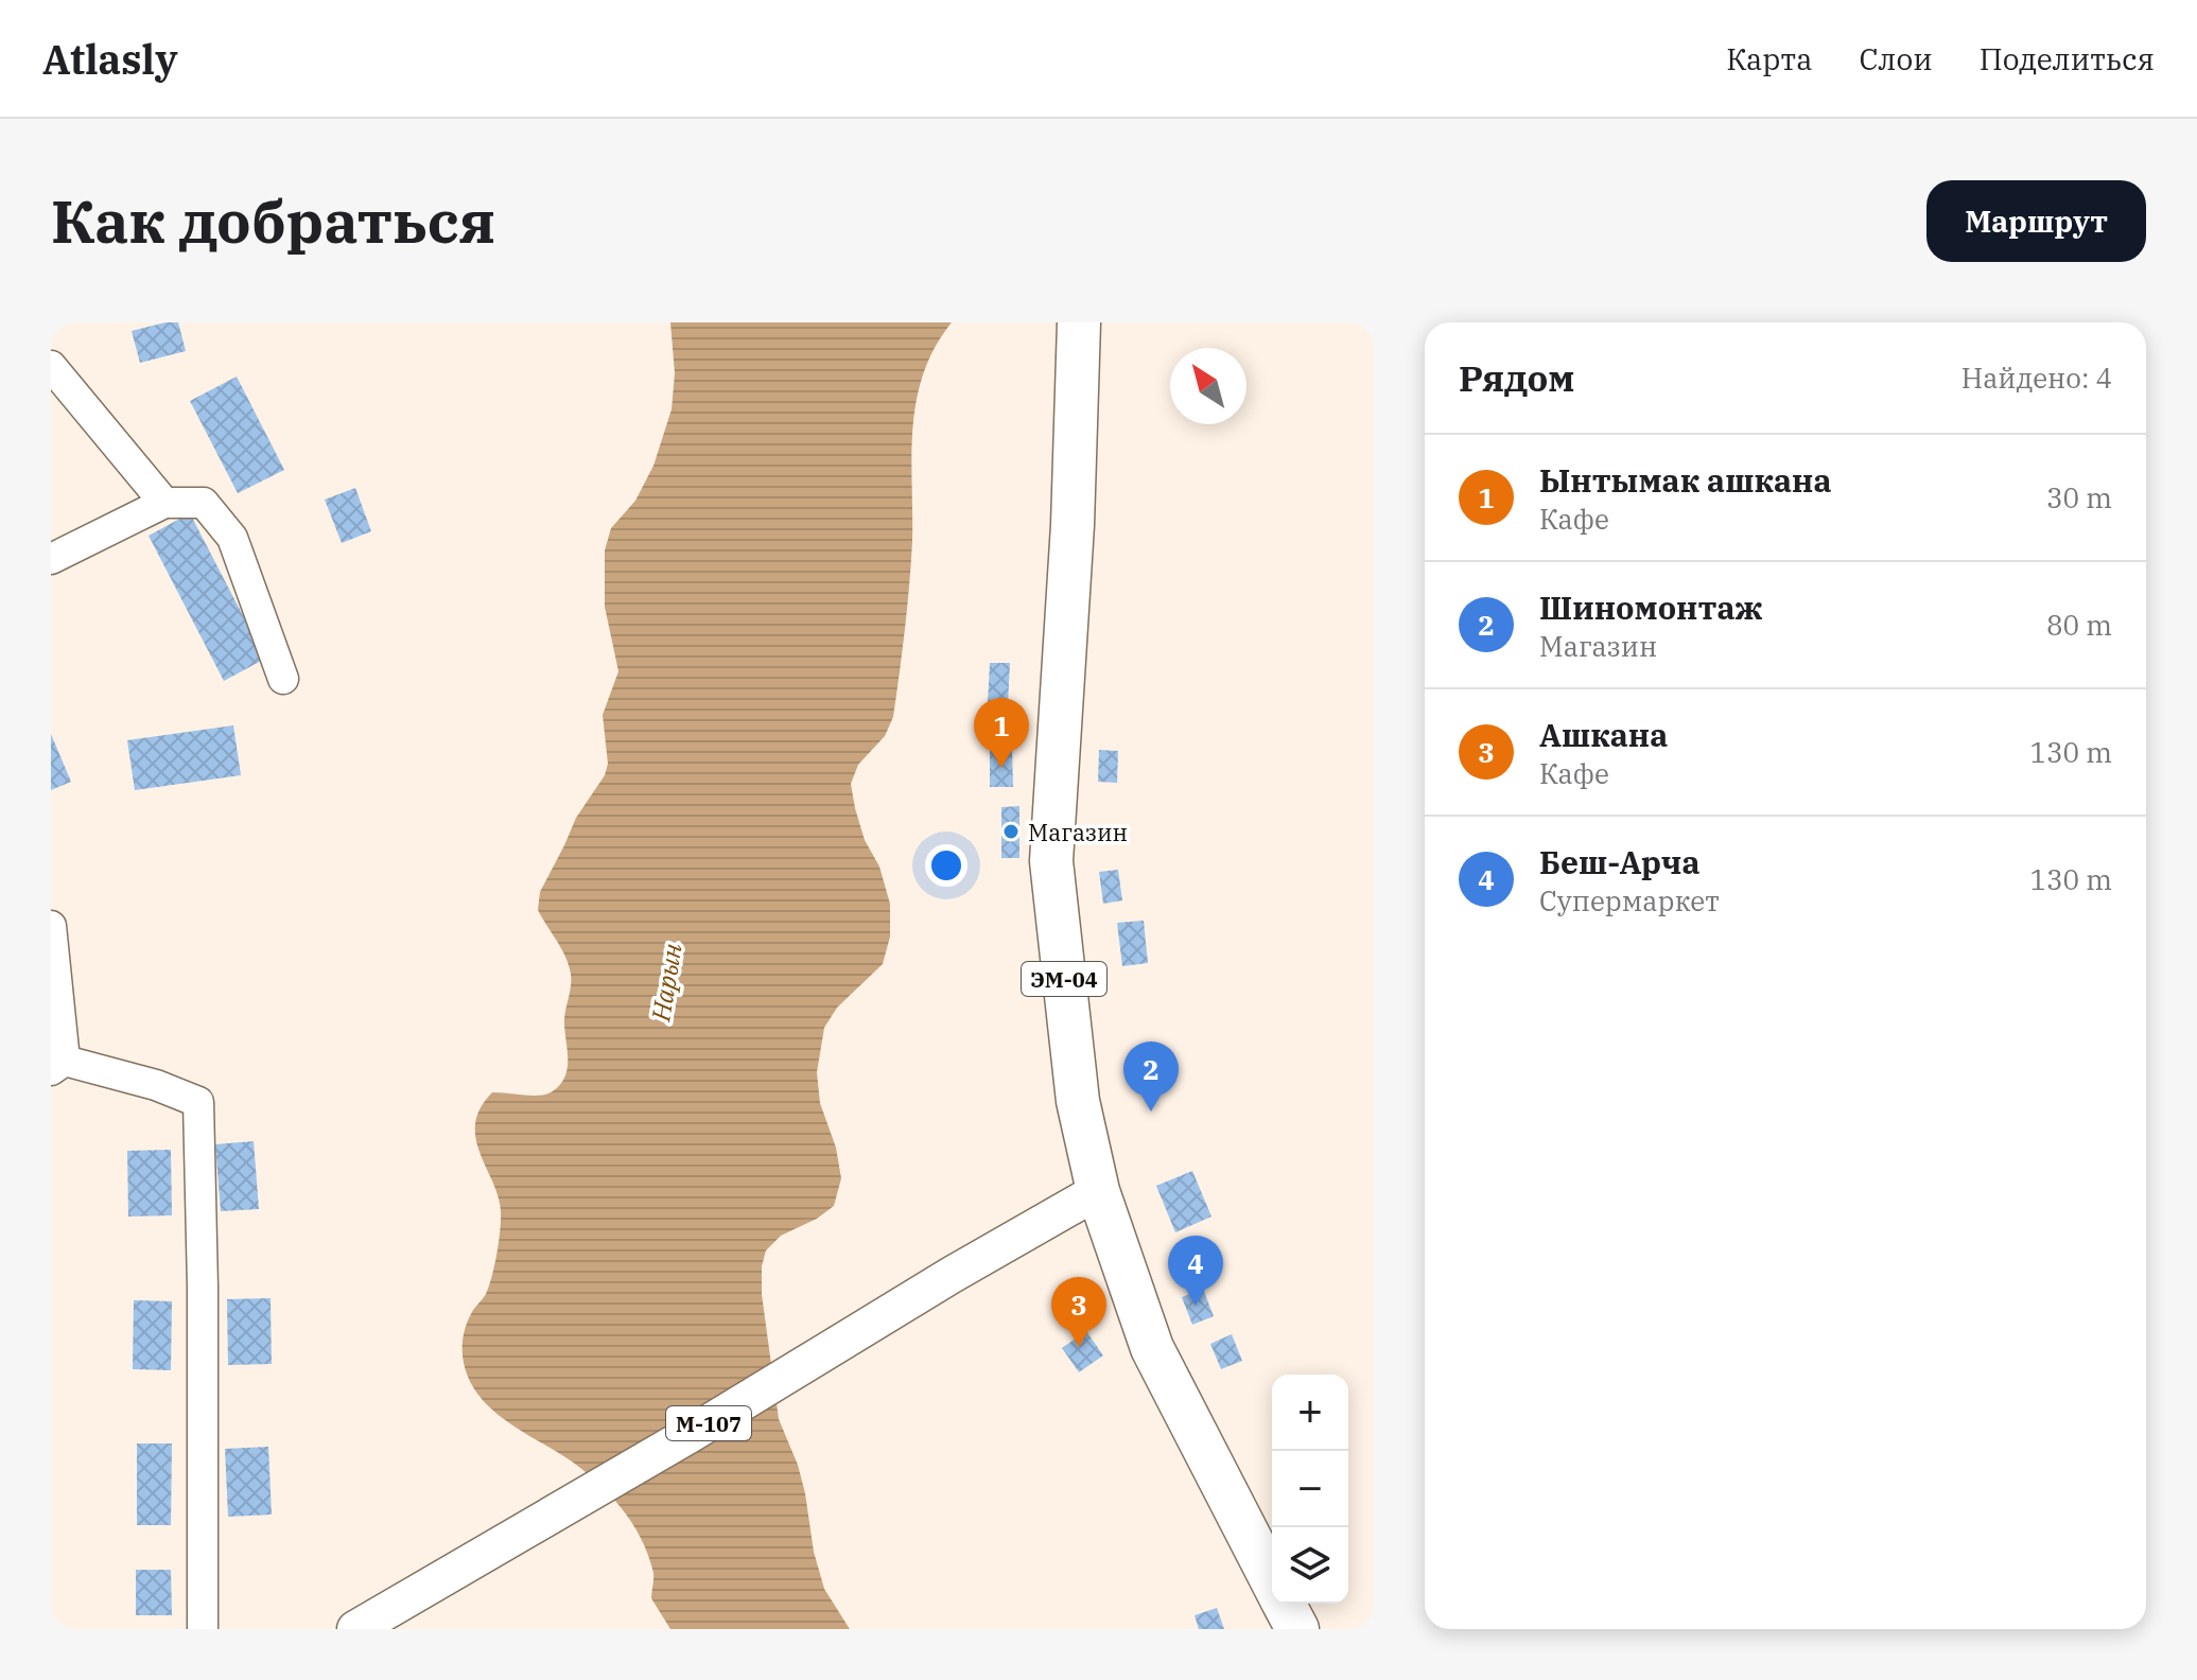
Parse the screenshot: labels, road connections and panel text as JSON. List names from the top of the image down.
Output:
{
  "streets": {
    "highway": ["ЭМ-04"],
    "main road": ["М-107"]
  },
  "crossings": [
    ["ЭМ-04", "М-107"]
  ],
  "water": ["Нарын"],
  "places": ["Магазин"],
  "north": "top left",
  "page": {
    "header": "Atlasly",
    "nav": ["Карта", "Слои", "Поделиться"],
    "buttons": "Маршрут",
    "title": "Как добраться",
    "heading": ["Рядом", "Найдено: 4"],
    "list": [
      {
        "mark": "1",
        "name": "Ынтымак ашкана",
        "note": "Кафе",
        "value": "30 m"
      },
      {
        "mark": "2",
        "name": "Шиномонтаж",
        "note": "Магазин",
        "value": "80 m"
      },
      {
        "mark": "3",
        "name": "Ашкана",
        "note": "Кафе",
        "value": "130 m"
      },
      {
        "mark": "4",
        "name": "Беш-Арча",
        "note": "Супермаркет",
        "value": "130 m"
      }
    ],
    "pins": [
      "1",
      "2",
      "4",
      "3"
    ],
    "map_buttons": ["+", "−"]
  }
}
